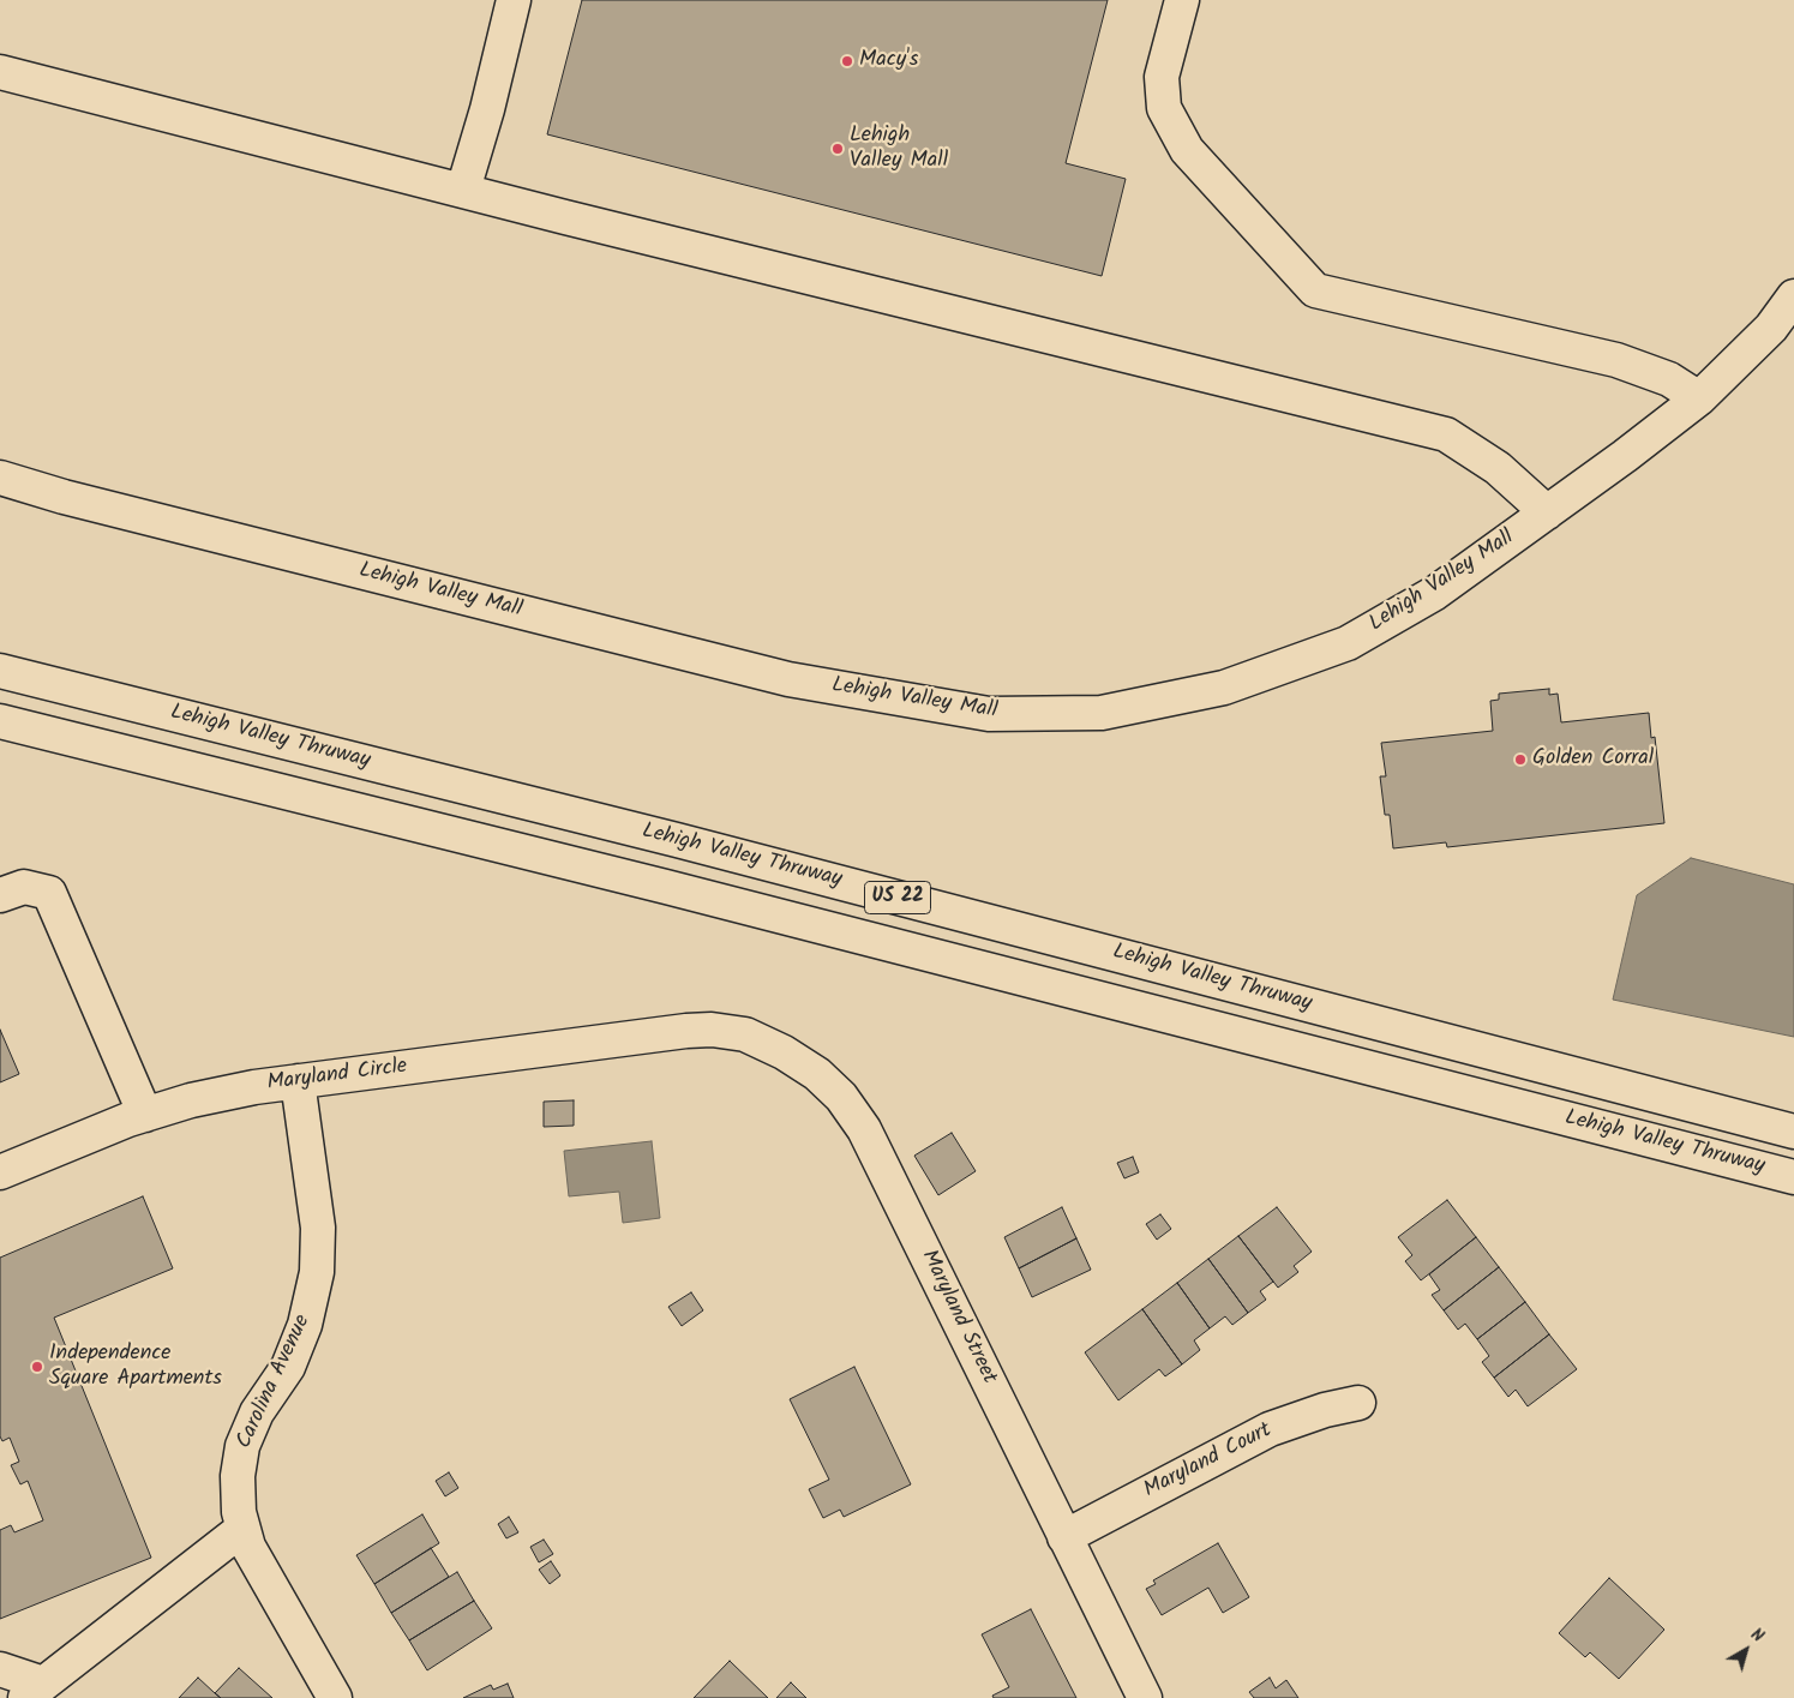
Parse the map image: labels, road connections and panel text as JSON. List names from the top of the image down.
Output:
{
  "streets": {
    "main road": [
      "Lehigh Valley Mall",
      "Lehigh Valley Thruway",
      "US 22",
      "Maryland Circle",
      "Maryland Street",
      "Carolina Avenue",
      "Maryland Court"
    ]
  },
  "crossings": [
    ["Maryland Circle", "Maryland Street"],
    ["Maryland Circle", "Carolina Avenue"],
    ["Maryland Street", "Maryland Court"]
  ],
  "places": [
    "Macy's",
    "Lehigh Valley Mall",
    "Golden Corral",
    "Independence Square Apartments"
  ],
  "north": "top right"
}
